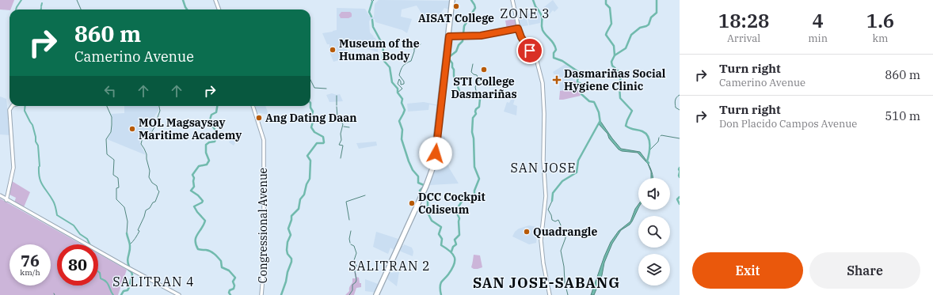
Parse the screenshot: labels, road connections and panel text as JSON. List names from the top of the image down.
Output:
{
  "streets": {
    "main road": ["Congressional Avenue"]
  },
  "districts": [
    "ZONE 3",
    "SAN JOSE",
    "SALITRAN 2",
    "SALITRAN 4",
    "SAN JOSE-SABANG"
  ],
  "places": {
    "other": [
      "AISAT College",
      "Museum of the Human Body",
      "STI College Dasmariñas",
      "Ang Dating Daan",
      "MOL Magsaysay Maritime Academy",
      "DCC Cockpit Coliseum",
      "Quadrangle"
    ],
    "health": ["Dasmariñas Social Hygiene Clinic"]
  },
  "page": {
    "eta": [
      "18:28",
      "Arrival",
      "4",
      "min",
      "1.6",
      "km"
    ],
    "turn": ["860 m", "Camerino Avenue"],
    "list": [
      {
        "name": "Turn right",
        "note": "Camerino Avenue",
        "value": "860 m"
      },
      {
        "name": "Turn right",
        "note": "Don Placido Campos Avenue",
        "value": "510 m"
      }
    ],
    "speed": "76 km/h",
    "limit": "80",
    "buttons": ["Exit", "Share"]
  }
}
